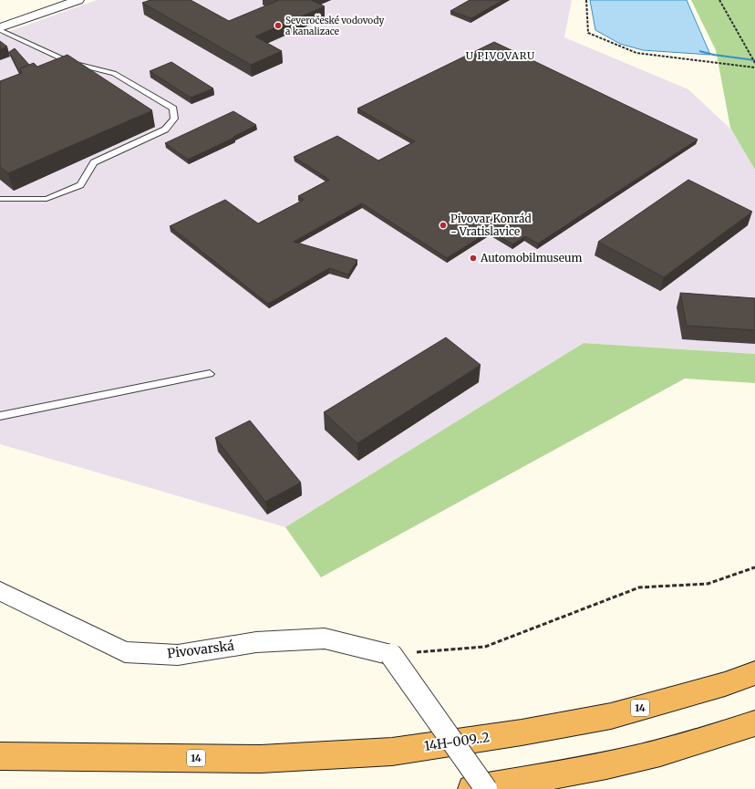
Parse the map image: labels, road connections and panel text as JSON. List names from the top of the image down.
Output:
{
  "streets": {
    "highway": ["14", "14H-009..2"],
    "street": ["Pivovarská"]
  },
  "districts": ["U PIVOVARU"],
  "places": ["Severočeské vodovody a kanalizace", "Pivovar Konrád - Vratislavice", "Automobilmuseum"]
}
